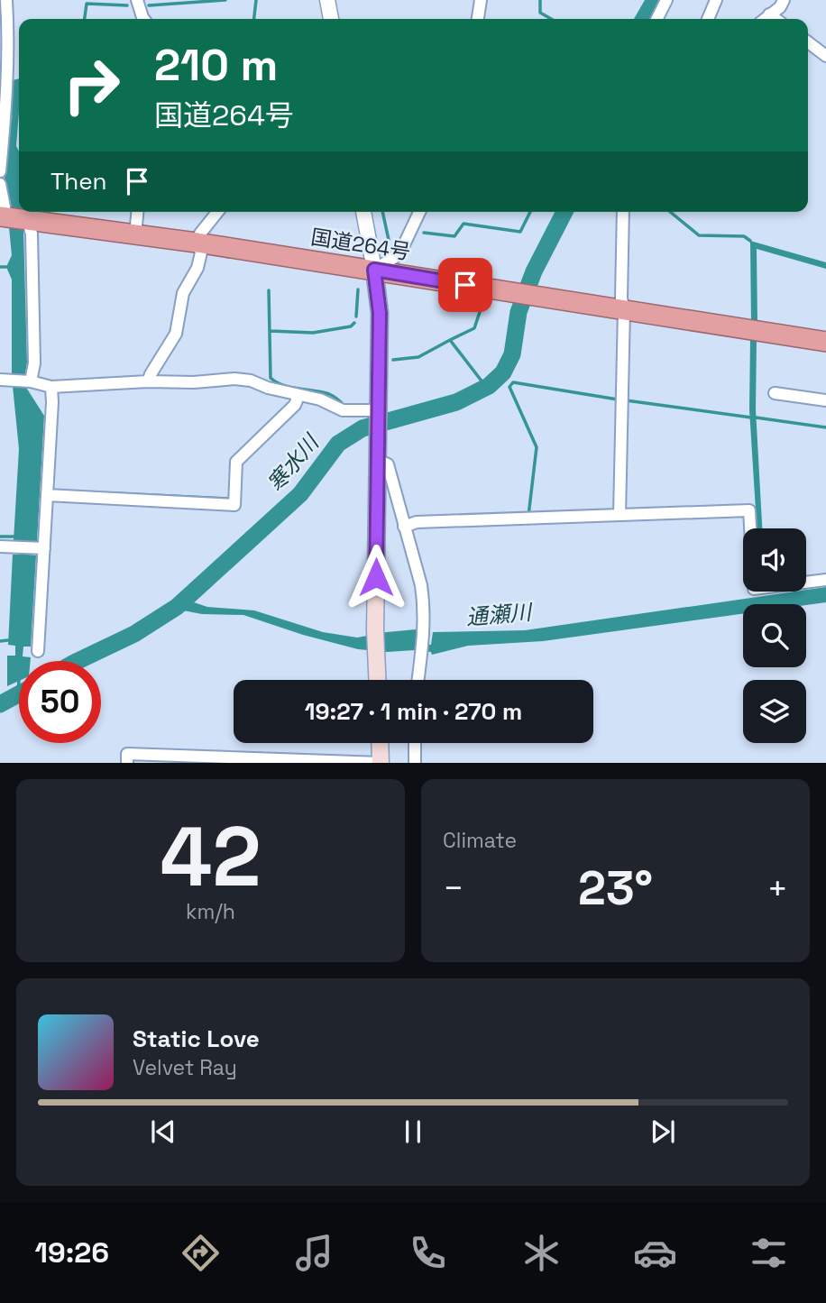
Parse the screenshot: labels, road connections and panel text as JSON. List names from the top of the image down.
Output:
{
  "streets": {
    "highway": ["国道264号"]
  },
  "water": ["寒水川", "通瀬川"],
  "page": {
    "turn": ["210 m", "国道264号"],
    "then": "Then",
    "limit": "50",
    "trip": "19:27 · 1 min · 270 m",
    "tile": [
      ["42", "km/h"],
      "Climate"
    ],
    "heat": ["−", "23°", "+"],
    "song": ["Static Love", "Velvet Ray"],
    "tabs": "19:26"
  }
}
